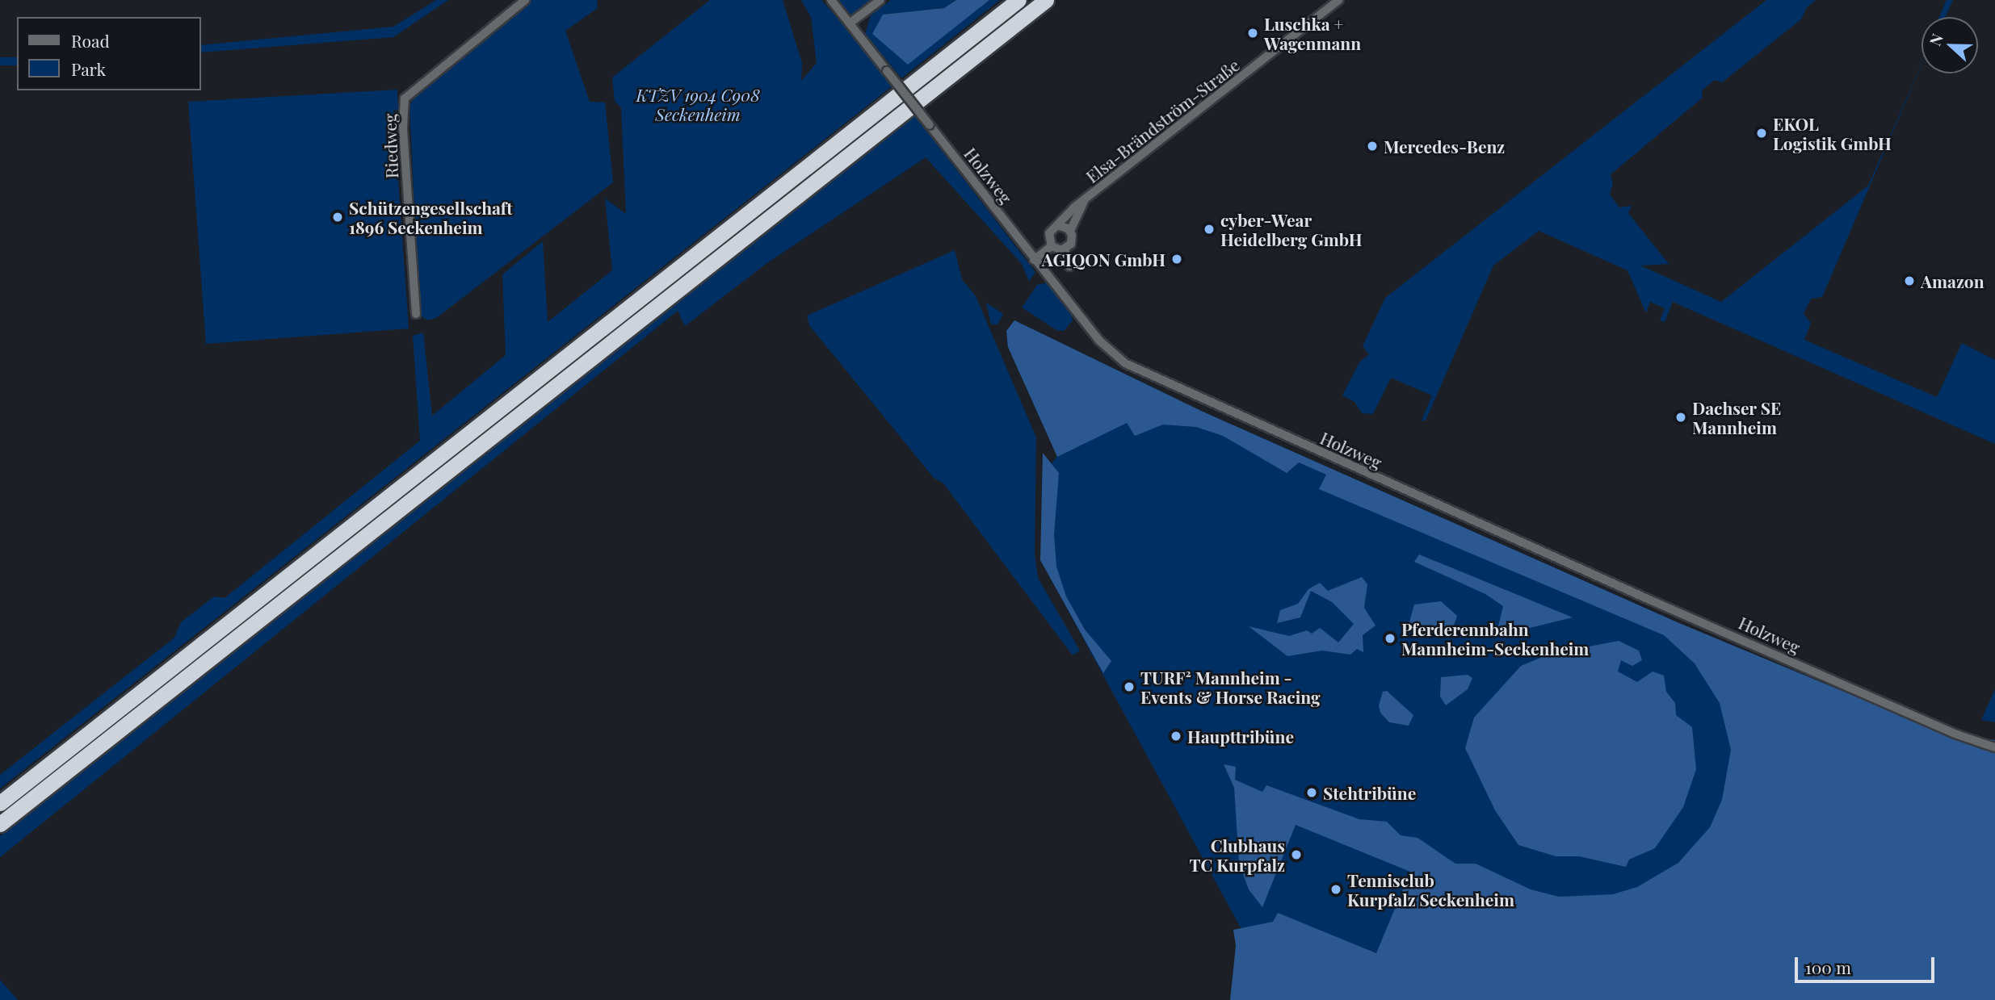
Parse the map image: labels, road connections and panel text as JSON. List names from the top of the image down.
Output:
{
  "streets": {
    "street": ["Elsa-Brändström-Straße", "Riedweg", "Holzweg"]
  },
  "parks": ["KTZV 1904 C908 Seckenheim"],
  "places": [
    "Luschka + Wagenmann",
    "EKOL Logistik GmbH",
    "Mercedes-Benz",
    "Schützengesellschaft 1896 Seckenheim",
    "cyber-Wear Heidelberg GmbH",
    "AGIQON GmbH",
    "Amazon",
    "Dachser SE Mannheim",
    "Pferderennbahn Mannheim-Seckenheim",
    "TURF² Mannheim - Events & Horse Racing",
    "Haupttribüne",
    "Stehtribüne",
    "Clubhaus TC Kurpfalz",
    "Tennisclub Kurpfalz Seckenheim"
  ],
  "legend": ["Road", "Park"],
  "scale_bar": "100 m",
  "north": "left"
}
